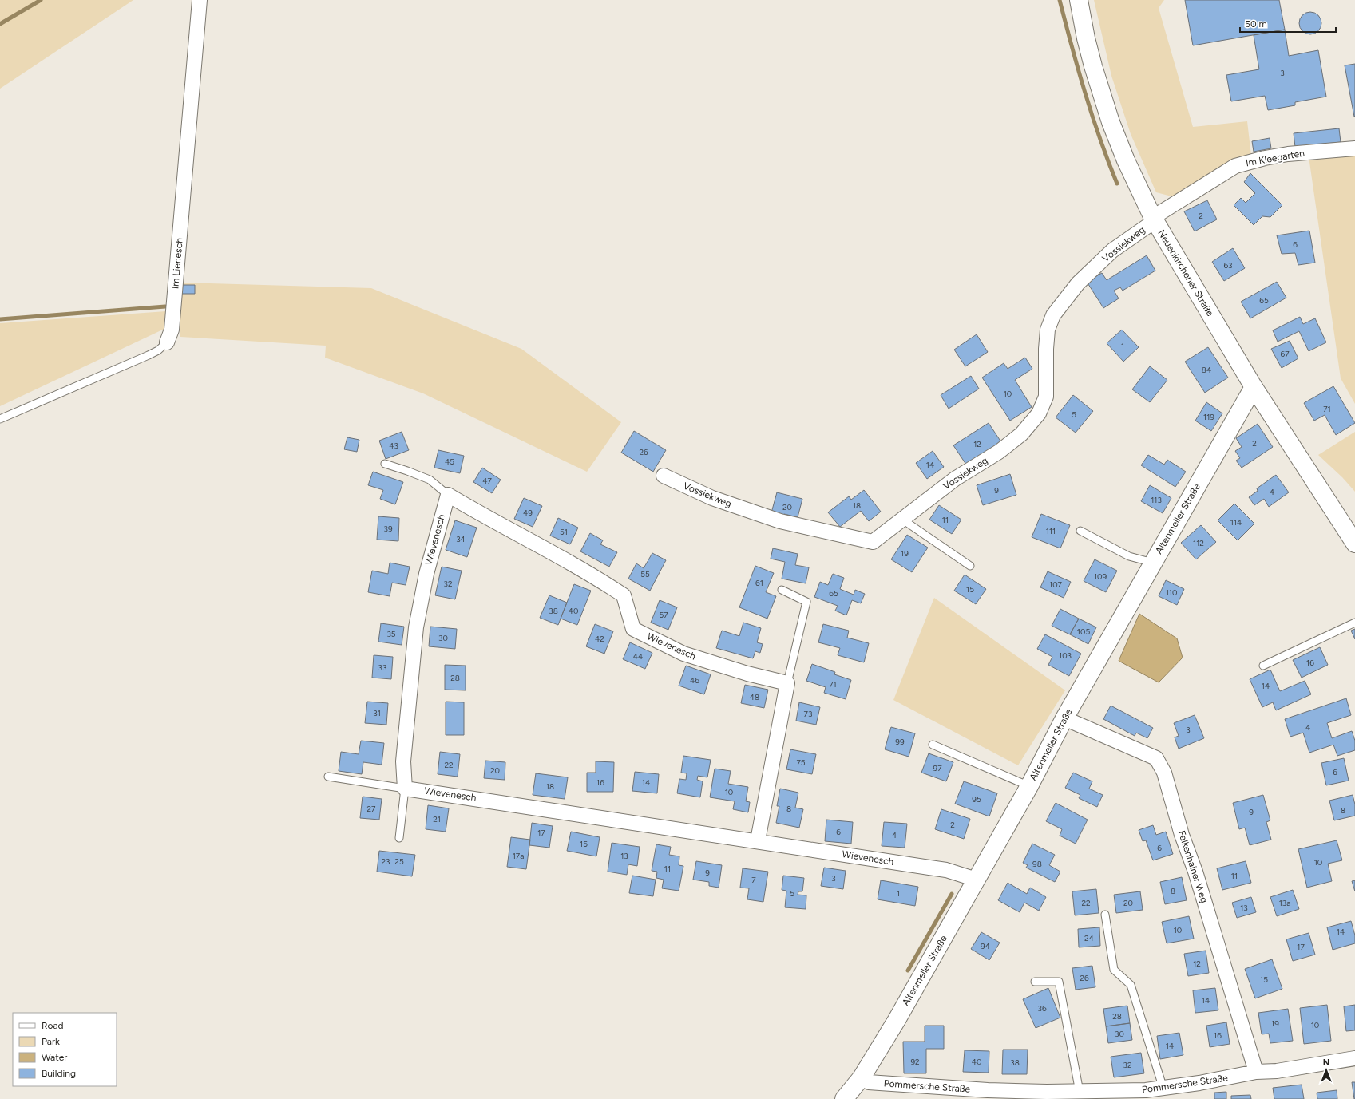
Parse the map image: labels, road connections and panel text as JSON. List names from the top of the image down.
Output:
{
  "streets": {
    "street": [
      "Im Kleegarten",
      "Vossiekweg",
      "Im Lienesch",
      "Neuenkirchener Straße",
      "Altenmeller Straße",
      "Wievenesch",
      "Falkenhainer Weg",
      "Pommersche Straße"
    ]
  },
  "crossings": [
    ["Im Kleegarten", "Vossiekweg"],
    ["Im Kleegarten", "Neuenkirchener Straße"],
    ["Vossiekweg", "Neuenkirchener Straße"],
    ["Neuenkirchener Straße", "Altenmeller Straße"],
    ["Altenmeller Straße", "Wievenesch"],
    ["Altenmeller Straße", "Falkenhainer Weg"],
    ["Altenmeller Straße", "Pommersche Straße"],
    ["Falkenhainer Weg", "Pommersche Straße"]
  ],
  "house_numbers": [
    "3",
    "2",
    "6",
    "63",
    "65",
    "1",
    "67",
    "84",
    "10",
    "71",
    "5",
    "119",
    "2",
    "12",
    "43",
    "26",
    "45",
    "14",
    "47",
    "9",
    "4",
    "113",
    "18",
    "20",
    "49",
    "11",
    "114",
    "39",
    "111",
    "51",
    "34",
    "112",
    "19",
    "55",
    "109",
    "61",
    "32",
    "107",
    "15",
    "110",
    "65",
    "38",
    "40",
    "57",
    "105",
    "35",
    "30",
    "42",
    "103",
    "44",
    "16",
    "33",
    "28",
    "46",
    "71",
    "14",
    "48",
    "31",
    "73",
    "4",
    "3",
    "99",
    "75",
    "22",
    "97",
    "20",
    "6",
    "16",
    "14",
    "18",
    "10",
    "95",
    "27",
    "8",
    "8",
    "9",
    "21",
    "2",
    "6",
    "17",
    "4",
    "15",
    "6",
    "17a",
    "13",
    "23",
    "25",
    "10",
    "98",
    "11",
    "9",
    "11",
    "3",
    "7",
    "8",
    "5",
    "1",
    "22",
    "20",
    "13a",
    "13",
    "10",
    "14",
    "24",
    "94",
    "17",
    "12",
    "26",
    "15",
    "14",
    "36",
    "28",
    "19",
    "10",
    "30",
    "16",
    "14",
    "92",
    "40",
    "38",
    "32"
  ],
  "legend": [
    "Road",
    "Park",
    "Water",
    "Building"
  ],
  "scale_bar": "50 m",
  "north": "top"
}
